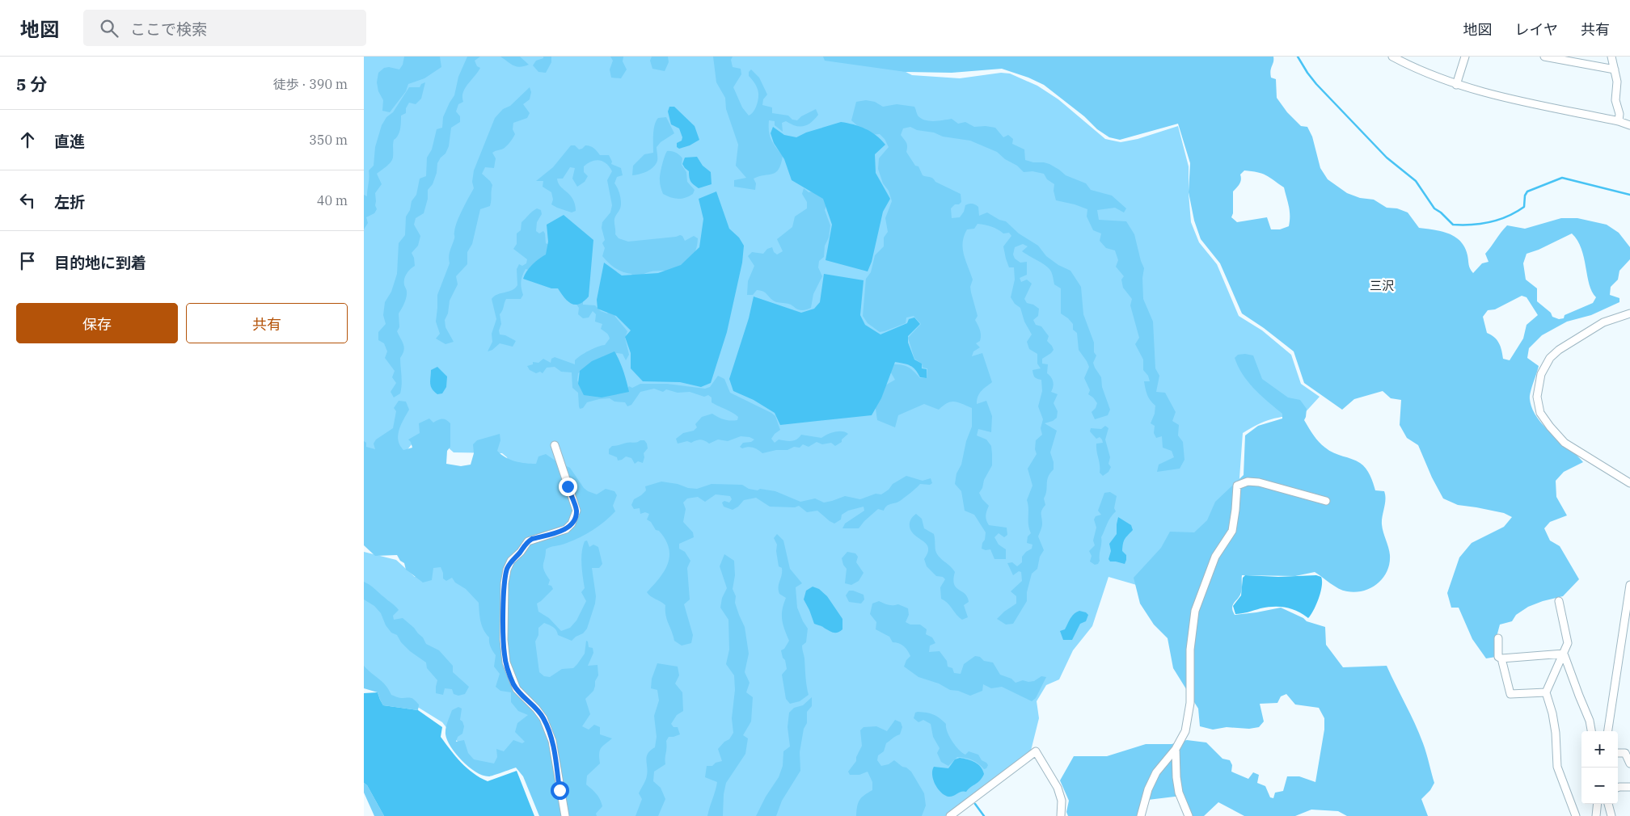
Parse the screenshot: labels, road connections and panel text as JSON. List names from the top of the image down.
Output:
{
  "districts": ["三沢"],
  "page": {
    "header": "地図",
    "search": "ここで検索",
    "nav": ["地図", "レイヤ", "共有"],
    "heading": ["5 分", "徒歩 · 390 m"],
    "list": [
      ["直進", "350 m"],
      ["左折", "40 m"],
      "目的地に到着"
    ],
    "buttons": ["保存", "共有"],
    "map_buttons": ["+", "−"]
  }
}
